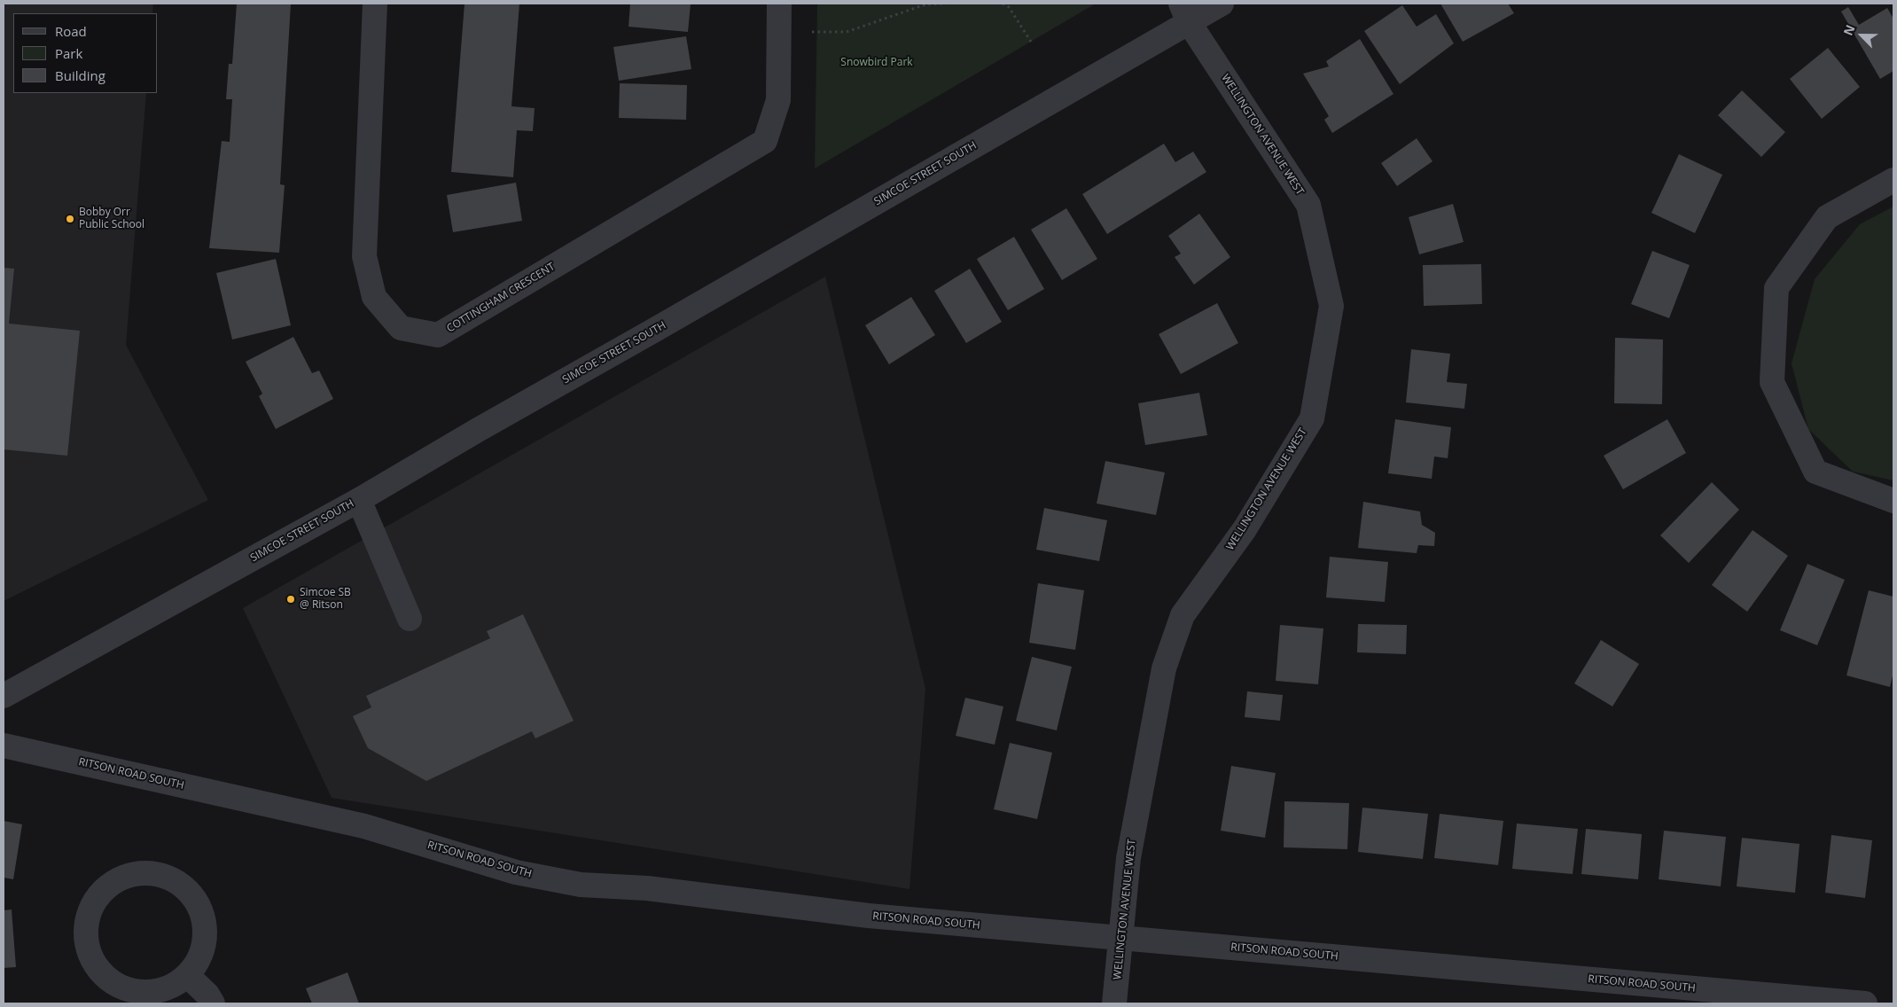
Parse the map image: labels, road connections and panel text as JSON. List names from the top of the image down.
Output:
{
  "streets": {
    "street": [
      "WELLINGTON AVENUE WEST",
      "SIMCOE STREET SOUTH",
      "COTTINGHAM CRESCENT",
      "RITSON ROAD SOUTH"
    ]
  },
  "crossings": [
    ["WELLINGTON AVENUE WEST", "SIMCOE STREET SOUTH"],
    ["WELLINGTON AVENUE WEST", "RITSON ROAD SOUTH"]
  ],
  "parks": ["Snowbird Park"],
  "places": ["Bobby Orr Public School", "Simcoe SB @ Ritson"],
  "legend": ["Road", "Park", "Building"],
  "north": "top left"
}
